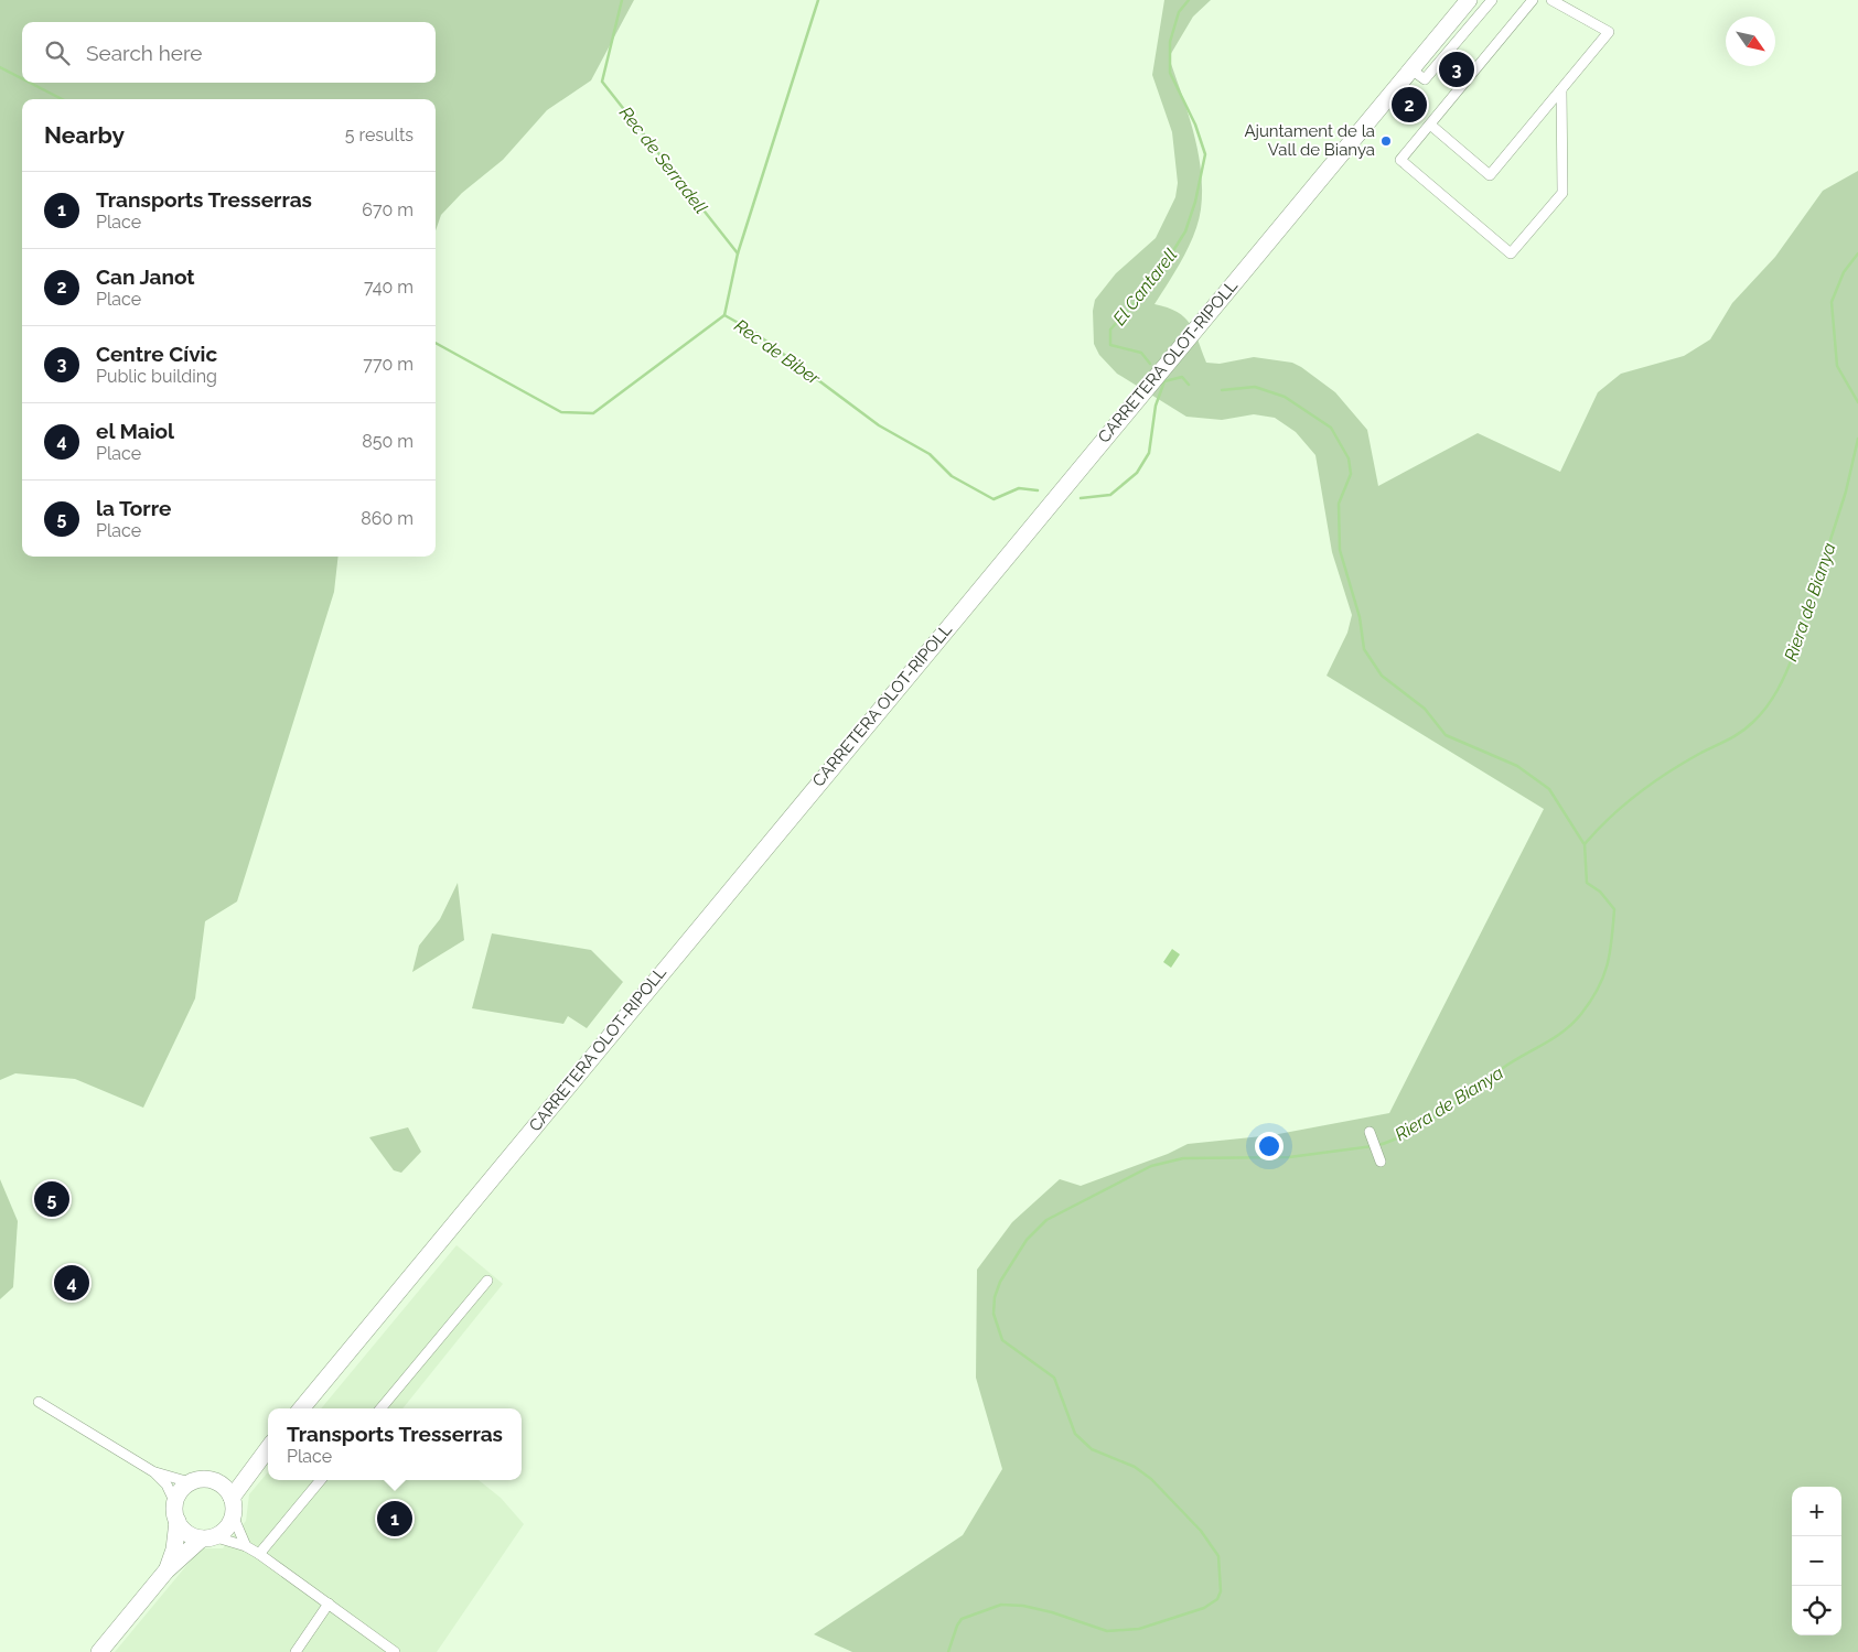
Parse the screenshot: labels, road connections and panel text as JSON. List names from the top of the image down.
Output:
{
  "streets": {
    "main road": ["CARRETERA OLOT-RIPOLL"]
  },
  "water": [
    "Rec de Serradell",
    "El Cantarell",
    "Rec de Biber",
    "Riera de Bianya"
  ],
  "places": ["Ajuntament de la Vall de Bianya"],
  "north": "bottom right",
  "page": {
    "search": "Search here",
    "pins": [
      "3",
      "2",
      "5",
      "4",
      "1"
    ],
    "heading": ["Nearby", "5 results"],
    "list": [
      {
        "mark": "1",
        "name": "Transports Tresserras",
        "note": "Place",
        "value": "670 m"
      },
      {
        "mark": "2",
        "name": "Can Janot",
        "note": "Place",
        "value": "740 m"
      },
      {
        "mark": "3",
        "name": "Centre Cívic",
        "note": "Public building",
        "value": "770 m"
      },
      {
        "mark": "4",
        "name": "el Maiol",
        "note": "Place",
        "value": "850 m"
      },
      {
        "mark": "5",
        "name": "la Torre",
        "note": "Place",
        "value": "860 m"
      }
    ],
    "popup": ["Transports Tresserras", "Place"],
    "map_buttons": ["+", "−"]
  }
}
